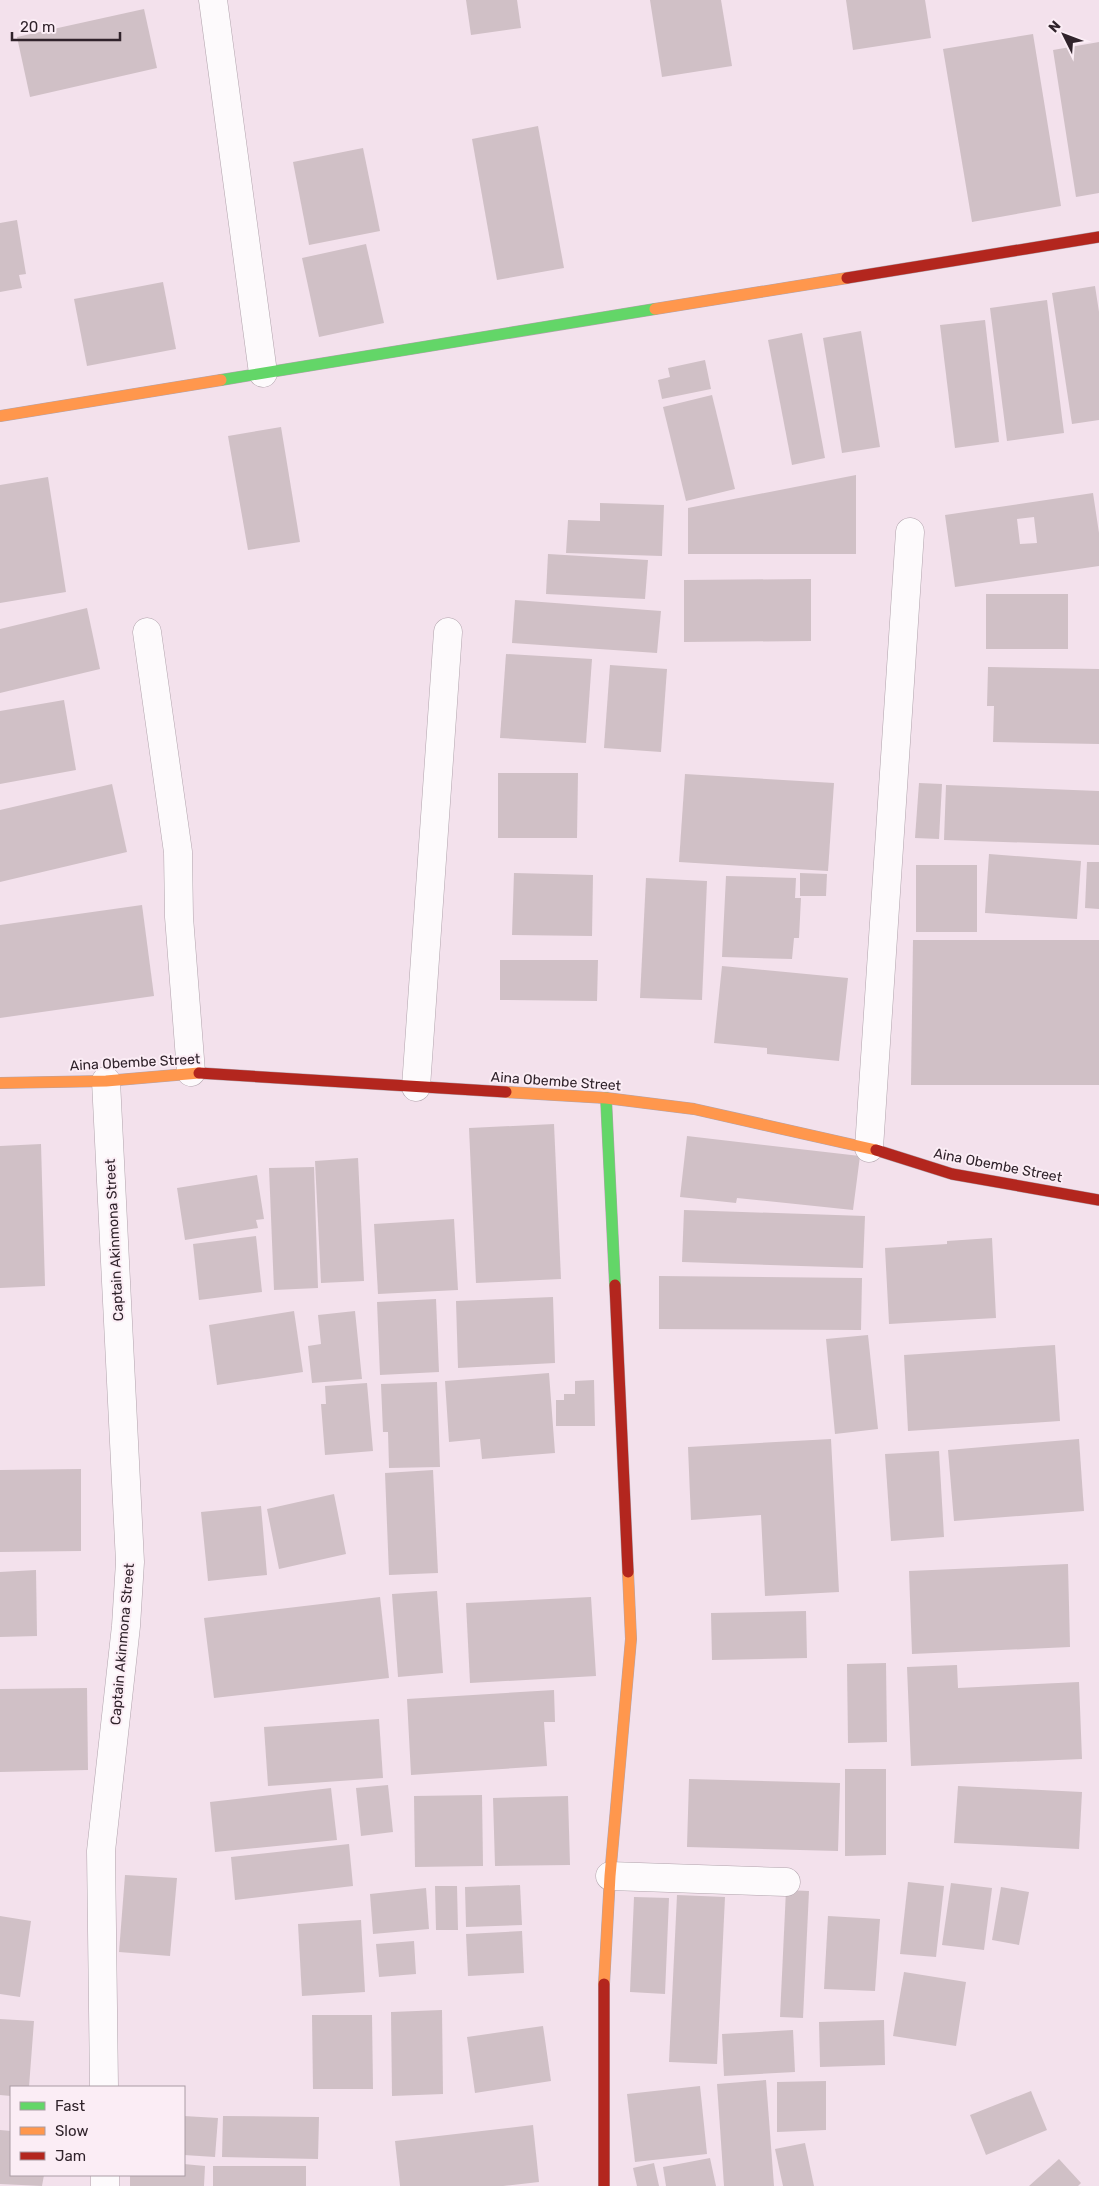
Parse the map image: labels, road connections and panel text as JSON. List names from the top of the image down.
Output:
{
  "streets": {
    "street": ["Aina Obembe Street", "Captain Akinmona Street"]
  },
  "crossings": [
    ["Aina Obembe Street", "Captain Akinmona Street"]
  ],
  "legend": ["Fast", "Slow", "Jam"],
  "scale_bar": "20 m",
  "north": "top left"
}
